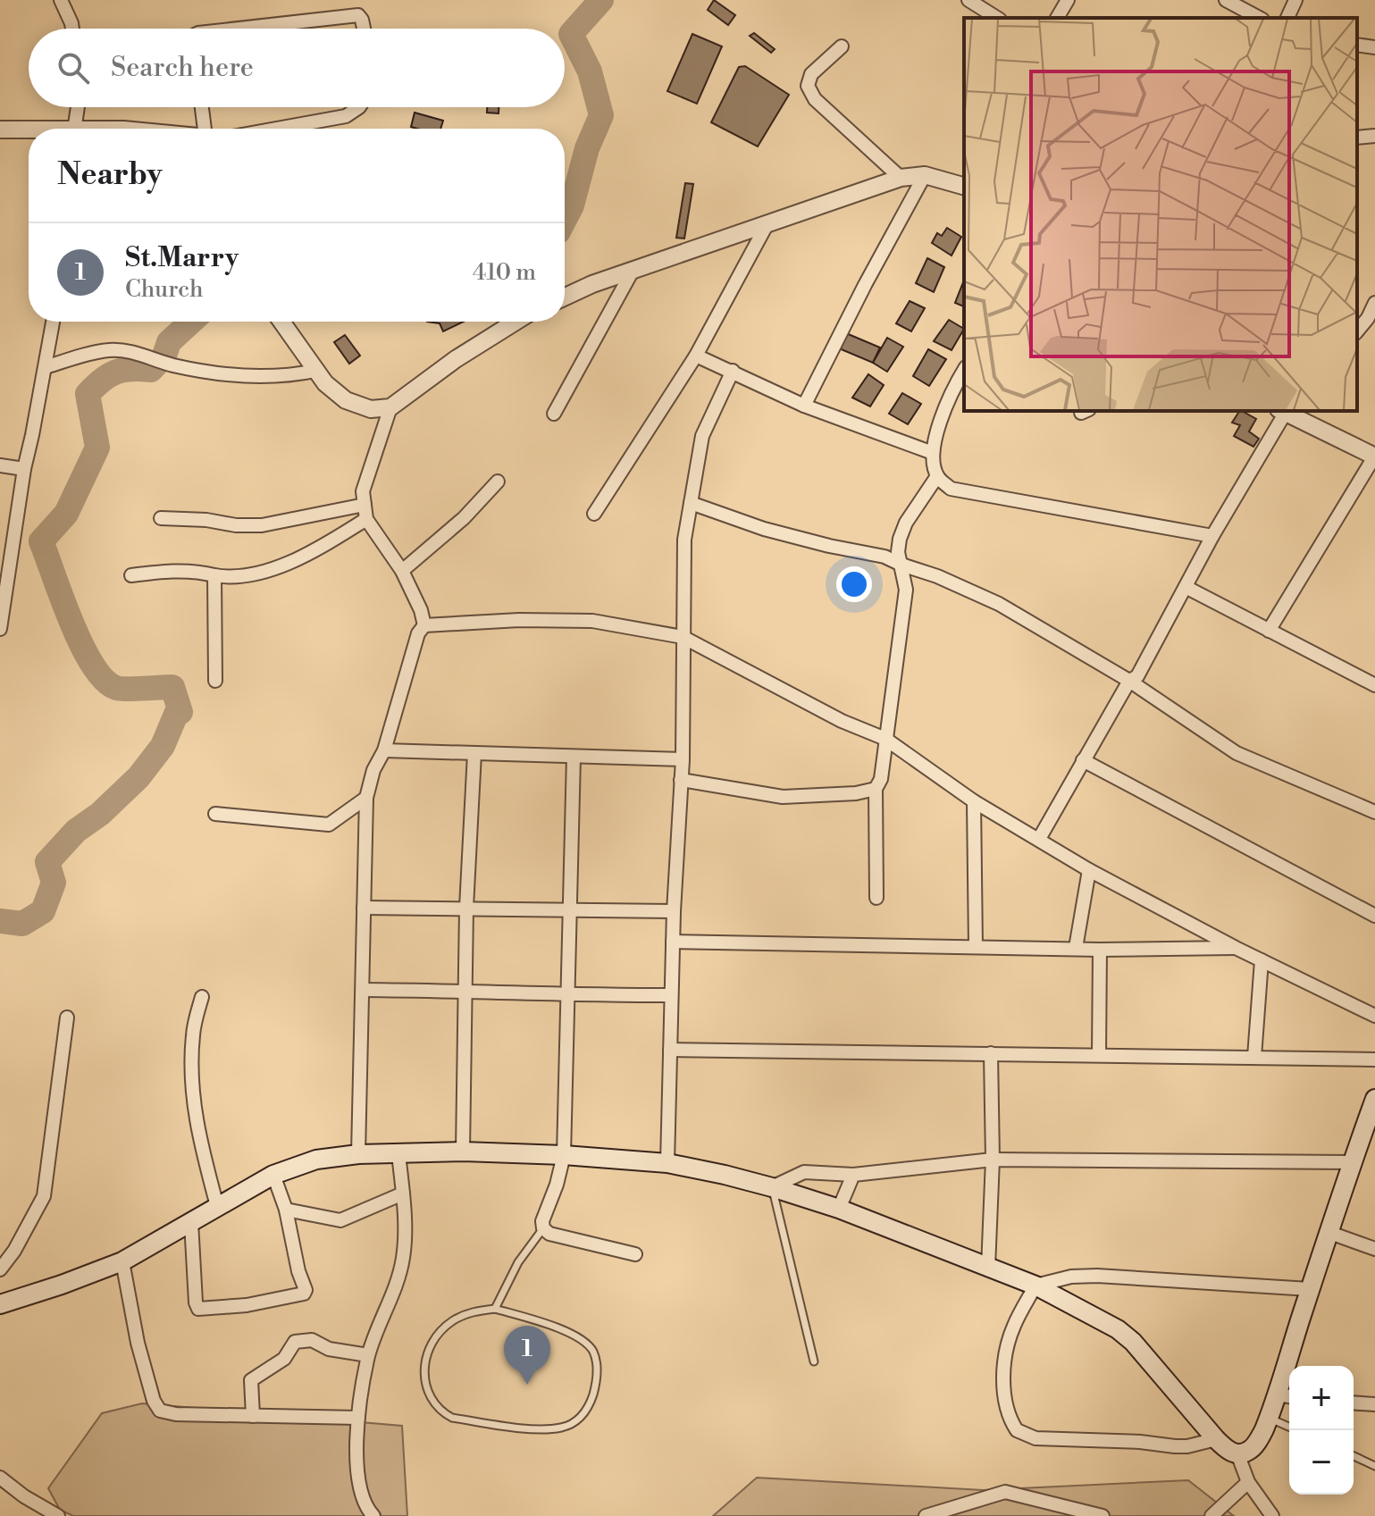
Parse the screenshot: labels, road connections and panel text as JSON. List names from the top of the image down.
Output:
{
  "page": {
    "search": "Search here",
    "heading": "Nearby",
    "list": [
      {
        "mark": "1",
        "name": "St.Marry",
        "note": "Church",
        "value": "410 m"
      }
    ],
    "pins": "1",
    "map_buttons": ["+", "−"]
  }
}
